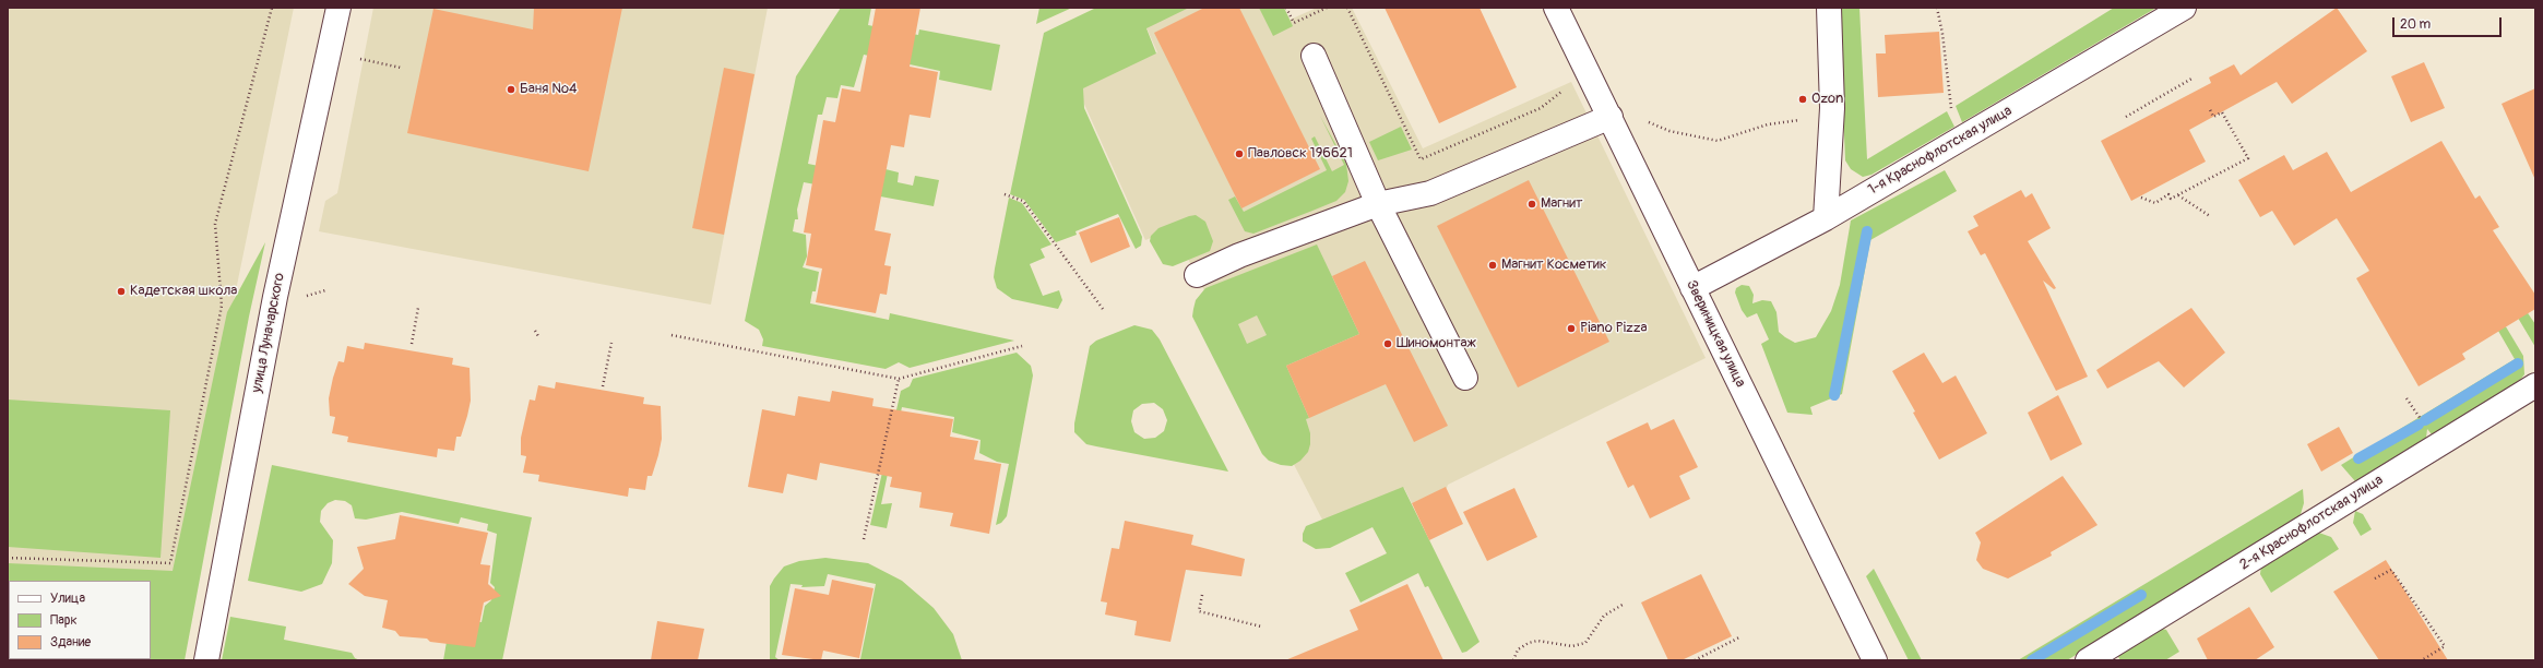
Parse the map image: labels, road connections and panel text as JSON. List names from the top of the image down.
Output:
{
  "streets": {
    "street": [
      "1-я Краснофлотская улица",
      "улица Луначарского",
      "Звериницкая улица",
      "2-я Краснофлотская улица"
    ]
  },
  "crossings": [
    ["1-я Краснофлотская улица", "Звериницкая улица"]
  ],
  "places": [
    "Баня №4",
    "Ozon",
    "Павловск 196621",
    "Магнит",
    "Магнит Косметик",
    "Кадетская школа",
    "Piano Pizza",
    "Шиномонтаж"
  ],
  "legend": ["Улица", "Парк", "Здание"],
  "scale_bar": "20 m"
}
